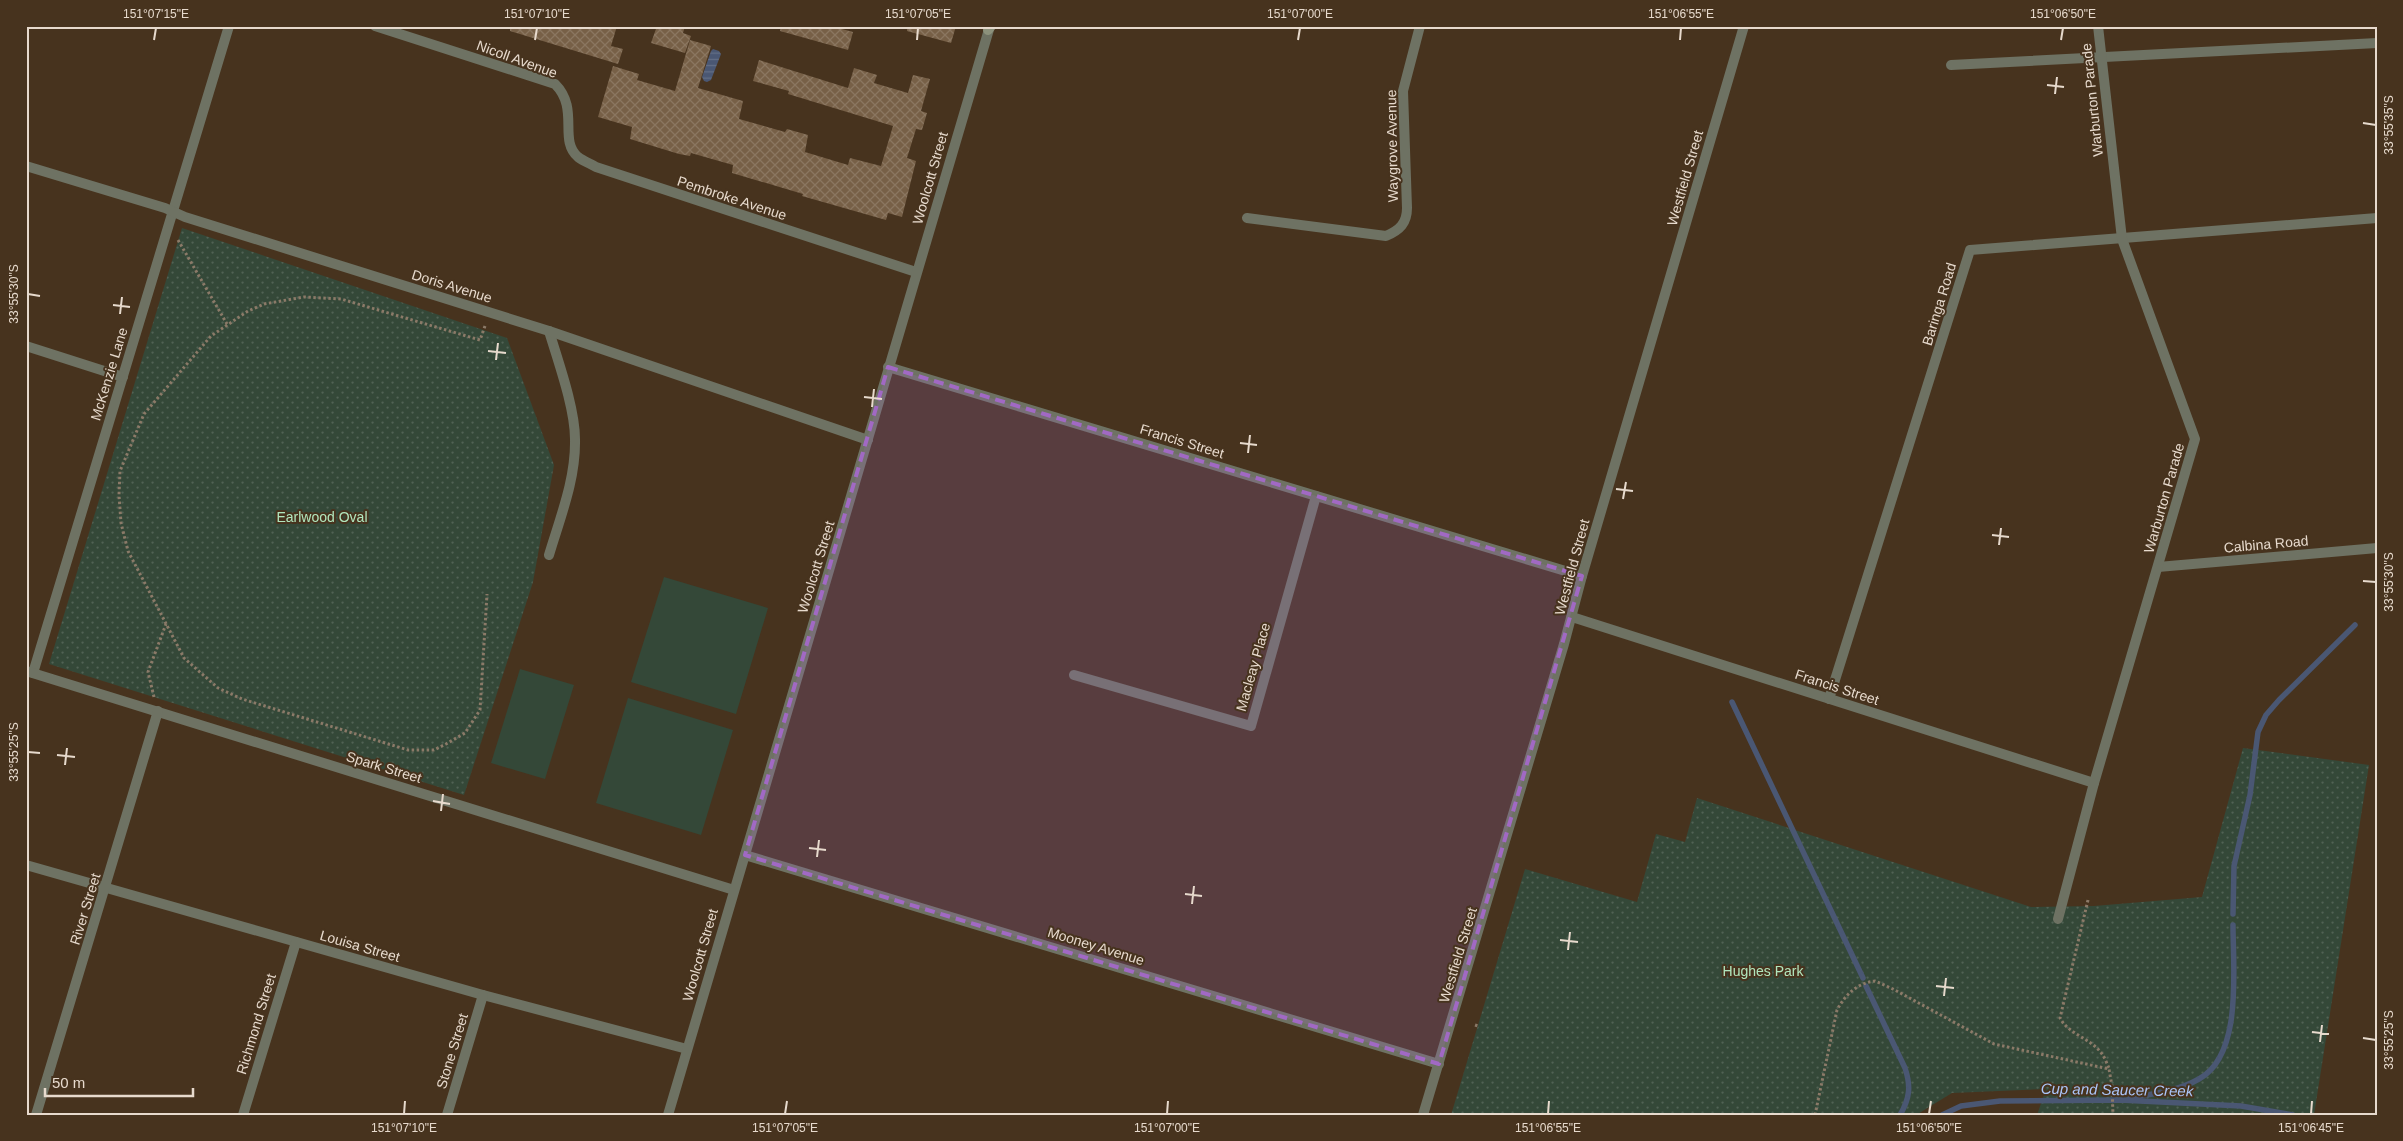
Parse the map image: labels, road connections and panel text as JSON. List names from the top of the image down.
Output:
{
  "streets": {
    "street": [
      "Nicoll Avenue",
      "Warburton Parade",
      "Waygrove Avenue",
      "Woolcott Street",
      "Westfield Street",
      "Pembroke Avenue",
      "Doris Avenue",
      "Baringa Road",
      "McKenzie Lane",
      "Francis Street",
      "Calbina Road",
      "Macleay Place",
      "Spark Street",
      "River Street",
      "Louisa Street",
      "Mooney Avenue",
      "Richmond Street",
      "Stone Street"
    ]
  },
  "crossings": [
    ["Nicoll Avenue", "Pembroke Avenue"],
    ["Warburton Parade", "Baringa Road"],
    ["Warburton Parade", "Francis Street"],
    ["Warburton Parade", "Calbina Road"],
    ["Woolcott Street", "Pembroke Avenue"],
    ["Woolcott Street", "Doris Avenue"],
    ["Woolcott Street", "Francis Street"],
    ["Woolcott Street", "Spark Street"],
    ["Woolcott Street", "Louisa Street"],
    ["Woolcott Street", "Mooney Avenue"],
    ["Westfield Street", "Francis Street"],
    ["Westfield Street", "Mooney Avenue"],
    ["Doris Avenue", "McKenzie Lane"],
    ["Baringa Road", "Francis Street"],
    ["McKenzie Lane", "Spark Street"],
    ["Francis Street", "Macleay Place"],
    ["Spark Street", "River Street"],
    ["River Street", "Louisa Street"],
    ["Louisa Street", "Richmond Street"],
    ["Louisa Street", "Stone Street"]
  ],
  "water": ["Cup and Saucer Creek"],
  "parks": ["Earlwood Oval", "Hughes Park"],
  "scale_bar": "50 m",
  "coordinates": [
    "151°07'15\"E",
    "151°07'10\"E",
    "151°07'05\"E",
    "151°07'00\"E",
    "151°06'55\"E",
    "151°06'50\"E",
    "33°55'35\"S",
    "33°55'30\"S",
    "33°55'25\"S",
    "151°06'45\"E"
  ]
}
